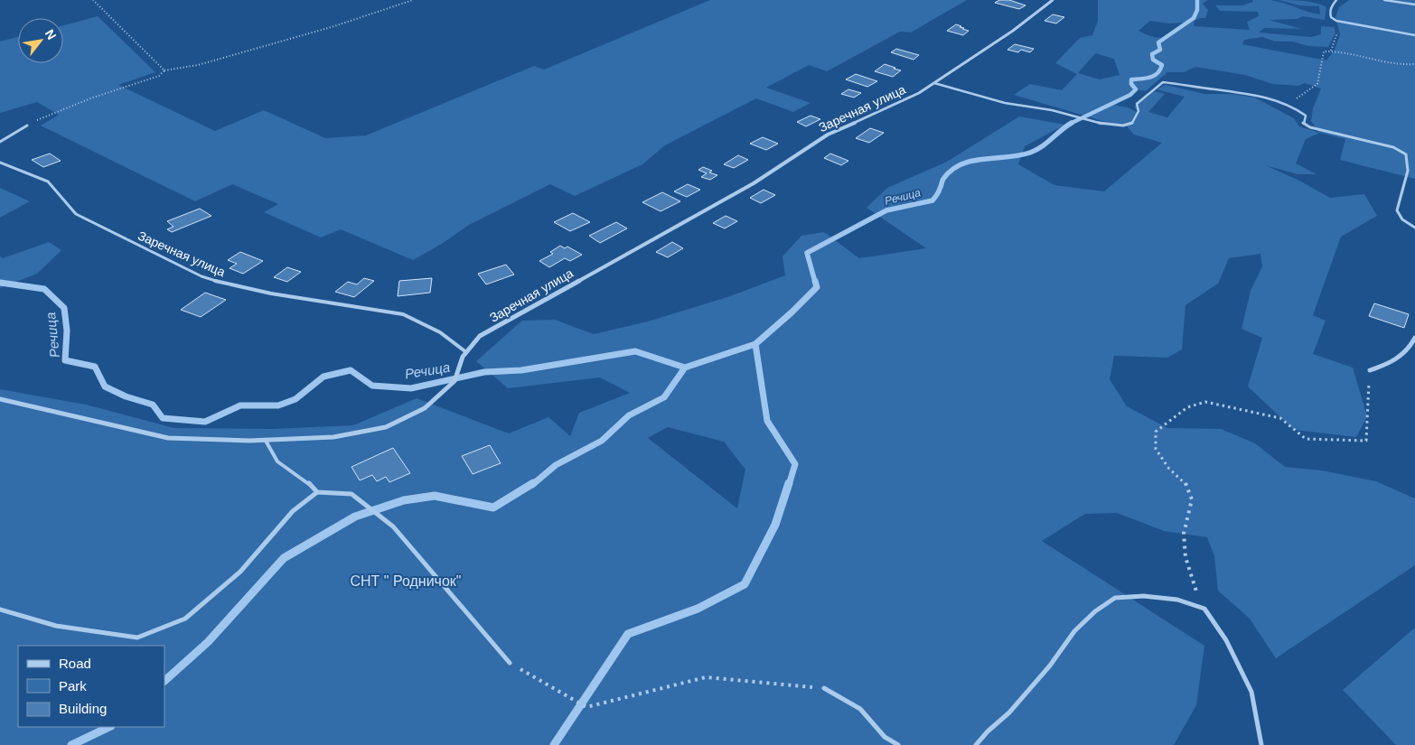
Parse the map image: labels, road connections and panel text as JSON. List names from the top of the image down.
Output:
{
  "streets": {
    "street": ["Заречная улица"]
  },
  "water": ["Речица"],
  "parks": ["СНТ \" Родничок\""],
  "legend": ["Road", "Park", "Building"],
  "north": "top right"
}
